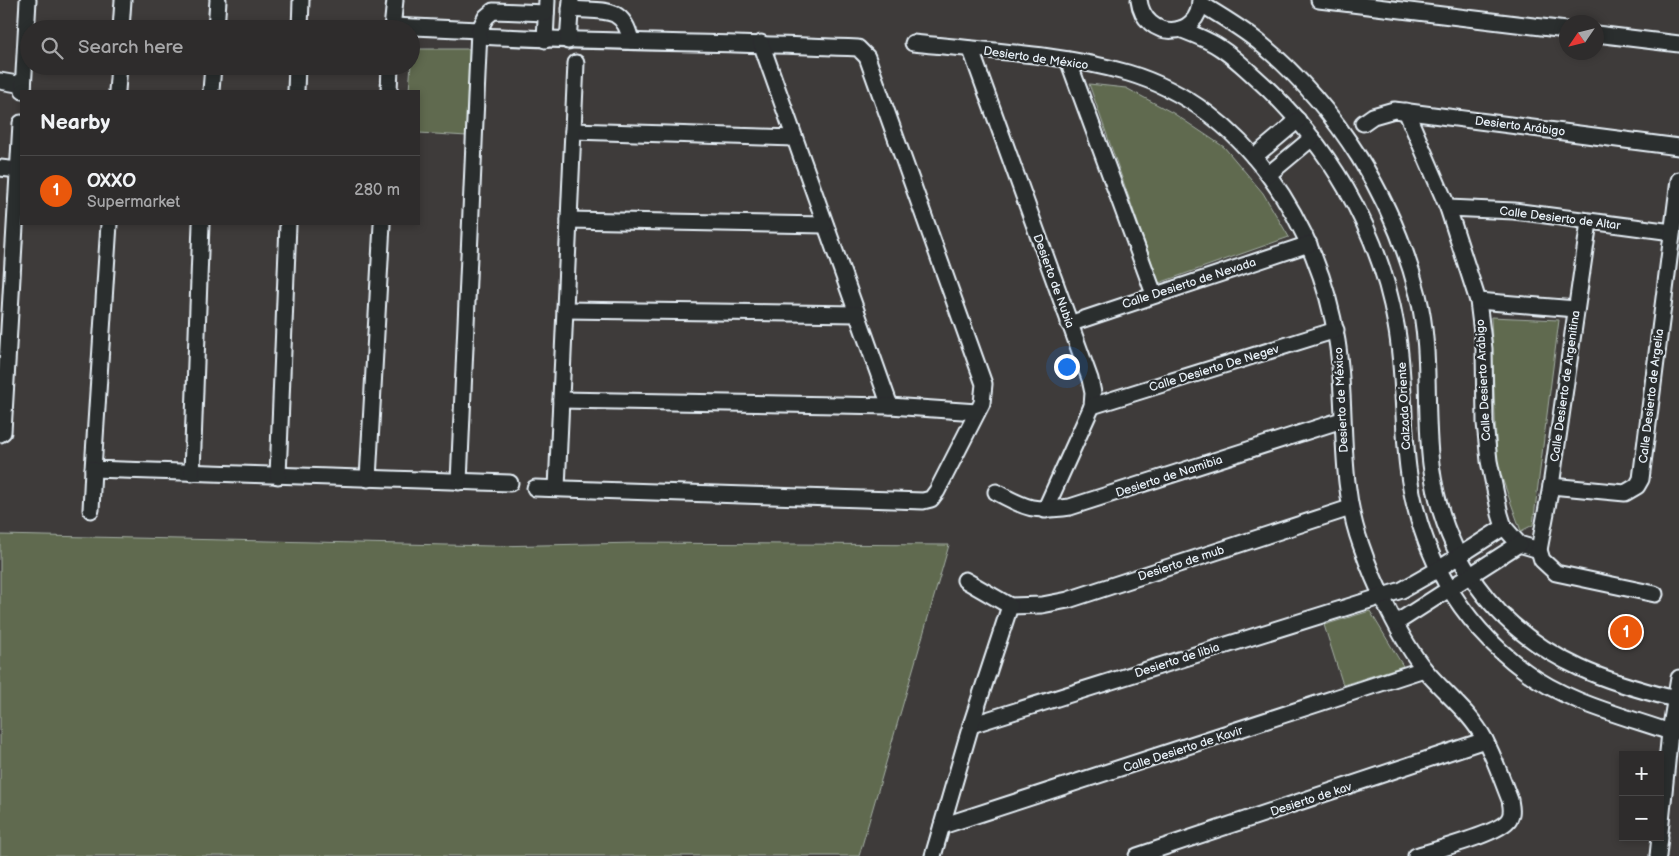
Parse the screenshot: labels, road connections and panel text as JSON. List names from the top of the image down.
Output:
{
  "streets": {
    "street": [
      "Desierto de México",
      "Desierto Arábigo",
      "Calle Desierto de Altar",
      "Desierto de Nubia",
      "Calle Desierto de Nevada",
      "Calle Desierto De Negev",
      "Calle Desierto Arábigo",
      "Calle Desierto de Argenitina",
      "Calle Desierto de Argelia",
      "Calzada Oriente",
      "Desierto de Namibia",
      "Desierto de mub",
      "Desierto de libia",
      "Calle Desierto de Kavir",
      "Desierto de kav"
    ]
  },
  "crossings": [
    ["Desierto de México", "Desierto de Nubia"],
    ["Desierto de México", "Calle Desierto de Nevada"],
    ["Desierto de México", "Calle Desierto De Negev"],
    ["Desierto de México", "Desierto de Namibia"],
    ["Desierto de México", "Desierto de mub"],
    ["Desierto de México", "Desierto de libia"],
    ["Desierto de México", "Calle Desierto de Kavir"],
    ["Desierto de México", "Desierto de kav"],
    ["Desierto Arábigo", "Calle Desierto Arábigo"],
    ["Calle Desierto de Altar", "Calle Desierto Arábigo"],
    ["Calle Desierto de Altar", "Calle Desierto de Argenitina"],
    ["Calle Desierto de Altar", "Calle Desierto de Argelia"],
    ["Desierto de Nubia", "Calle Desierto de Nevada"],
    ["Desierto de Nubia", "Calle Desierto De Negev"],
    ["Desierto de Nubia", "Desierto de Namibia"],
    ["Calle Desierto Arábigo", "Desierto de libia"],
    ["Calle Desierto de Argenitina", "Calle Desierto de Argelia"],
    ["Calzada Oriente", "Desierto de libia"]
  ],
  "north": "bottom left",
  "page": {
    "search": "Search here",
    "heading": "Nearby",
    "list": [
      {
        "mark": "1",
        "name": "OXXO",
        "note": "Supermarket",
        "value": "280 m"
      }
    ],
    "pins": "1",
    "map_buttons": ["+", "−"]
  }
}
